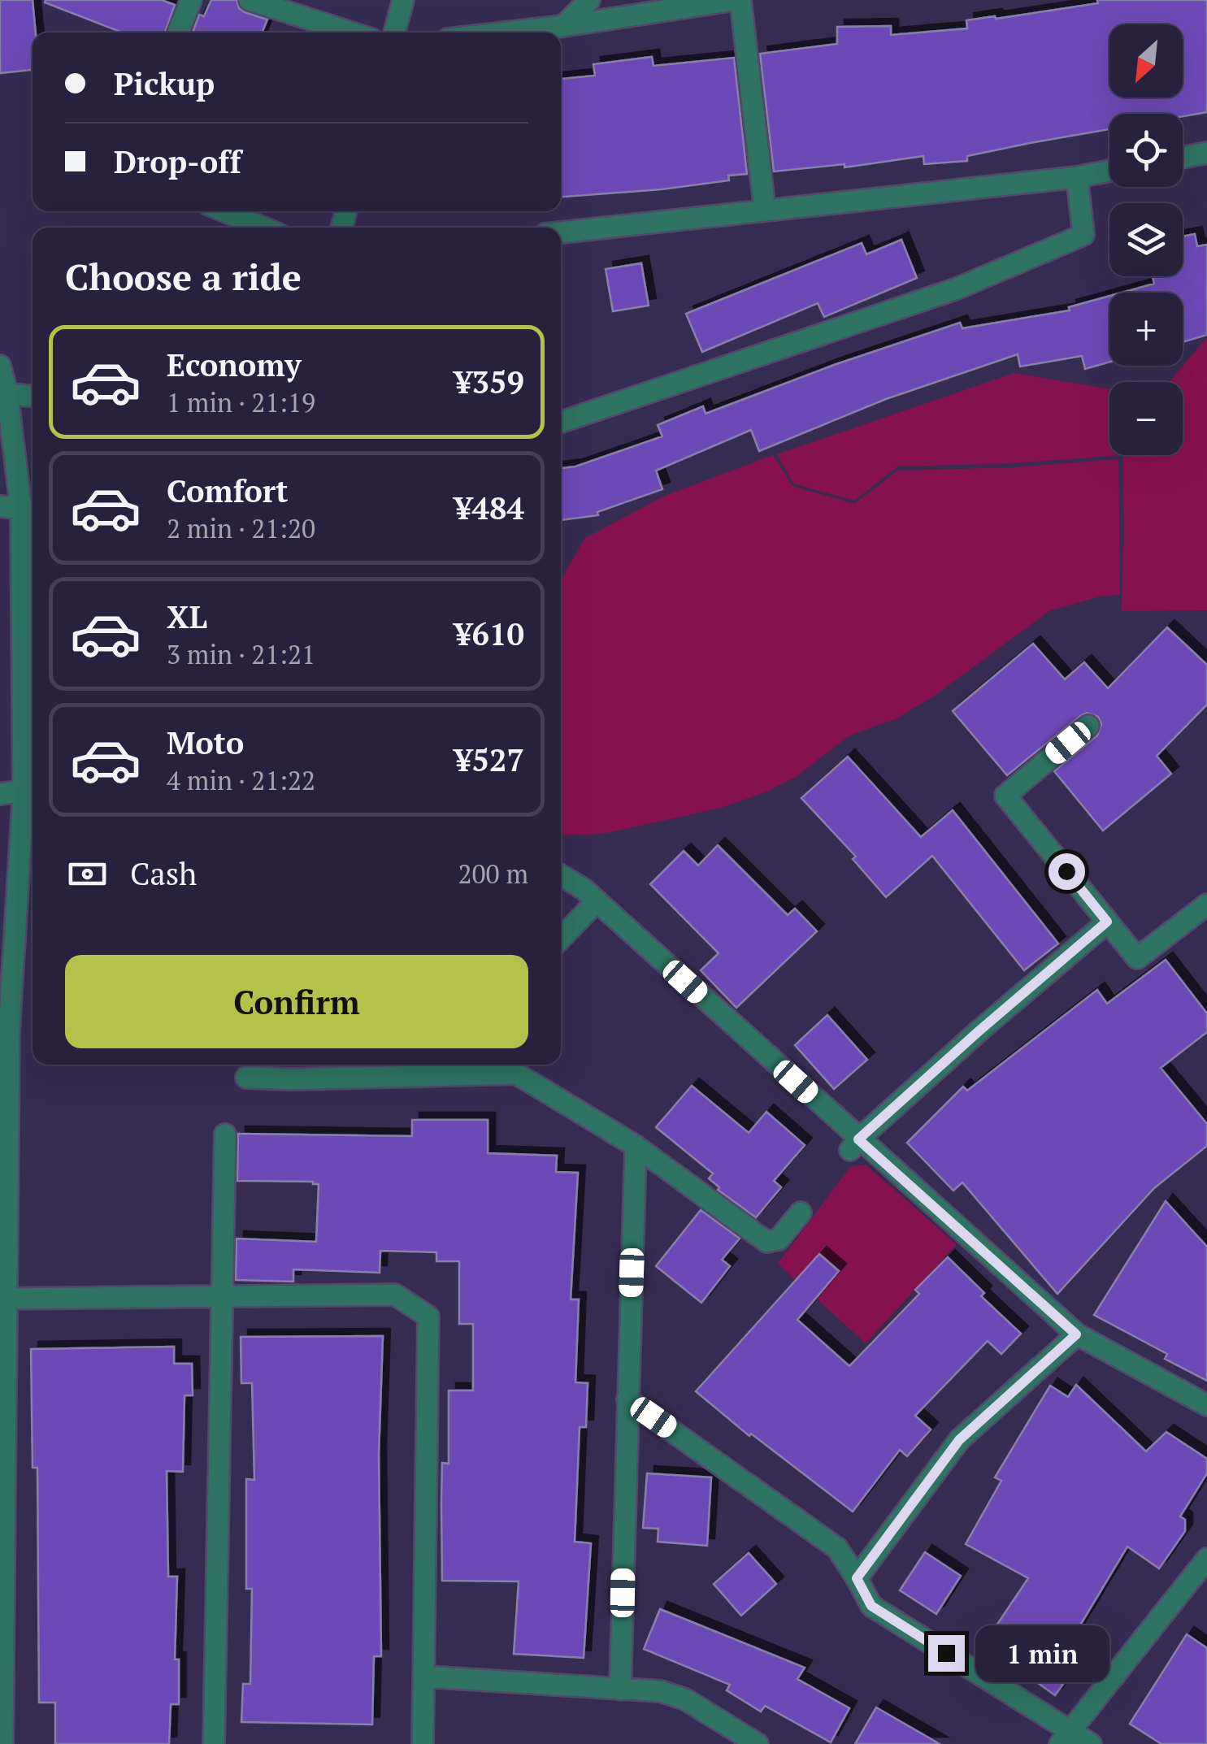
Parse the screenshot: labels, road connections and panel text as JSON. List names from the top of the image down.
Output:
{
  "north": "bottom left",
  "page": {
    "map_buttons": ["+", "−"],
    "banner": ["Pickup", "Drop-off"],
    "heading": "Choose a ride",
    "list": [
      {
        "name": "Economy",
        "note": "1 min · 21:19",
        "value": "¥359"
      },
      {
        "name": "Comfort",
        "note": "2 min · 21:20",
        "value": "¥484"
      },
      {
        "name": "XL",
        "note": "3 min · 21:21",
        "value": "¥610"
      },
      {
        "name": "Moto",
        "note": "4 min · 21:22",
        "value": "¥527"
      }
    ],
    "pay": ["Cash", "200 m"],
    "buttons": "Confirm",
    "bubble": "1 min"
  }
}
